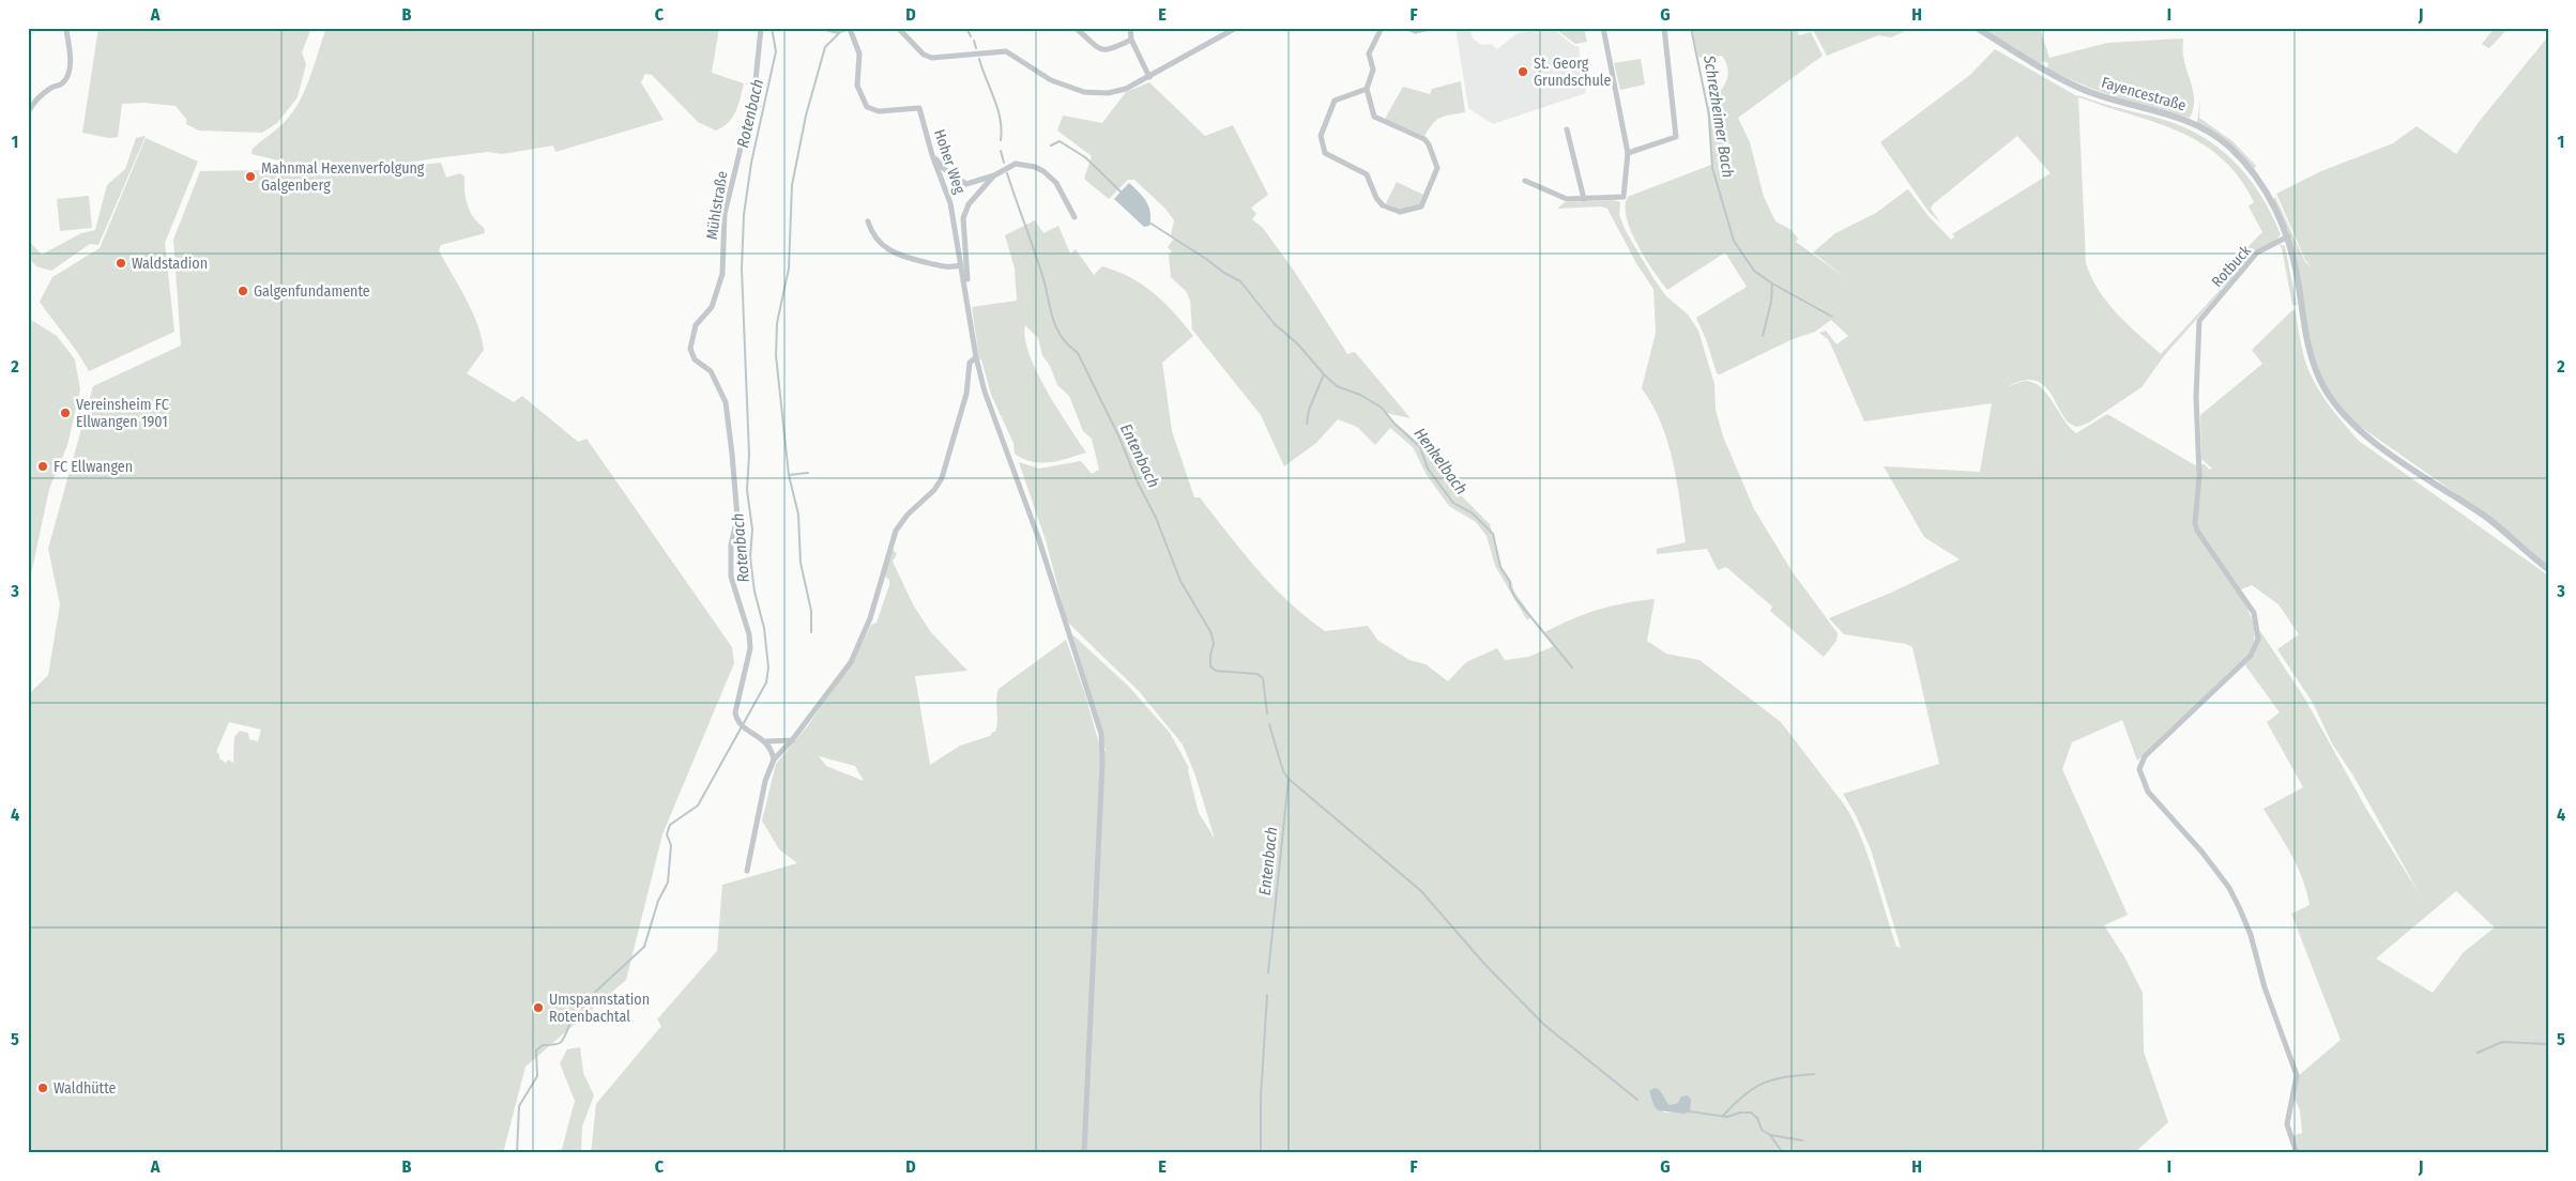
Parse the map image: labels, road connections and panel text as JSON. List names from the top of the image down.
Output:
{
  "streets": {
    "street": [
      "Fayencestraße",
      "Hoher Weg",
      "Mühlstraße",
      "Rotbuck"
    ]
  },
  "crossings": [
    ["Fayencestraße", "Rotbuck"]
  ],
  "water": [
    "Rotenbach",
    "Schrezheimer Bach",
    "Entenbach",
    "Henkelbach"
  ],
  "places": [
    "St. Georg Grundschule",
    "Mahnmal Hexenverfolgung Galgenberg",
    "Waldstadion",
    "Galgenfundamente",
    "Vereinsheim FC Ellwangen 1901",
    "FC Ellwangen",
    "Umspannstation Rotenbachtal",
    "Waldhütte"
  ],
  "grid": {
    "columns": [
      "A",
      "B",
      "C",
      "D",
      "E",
      "F",
      "G",
      "H",
      "I",
      "J"
    ],
    "rows": [
      "1",
      "2",
      "3",
      "4",
      "5"
    ]
  }
}
